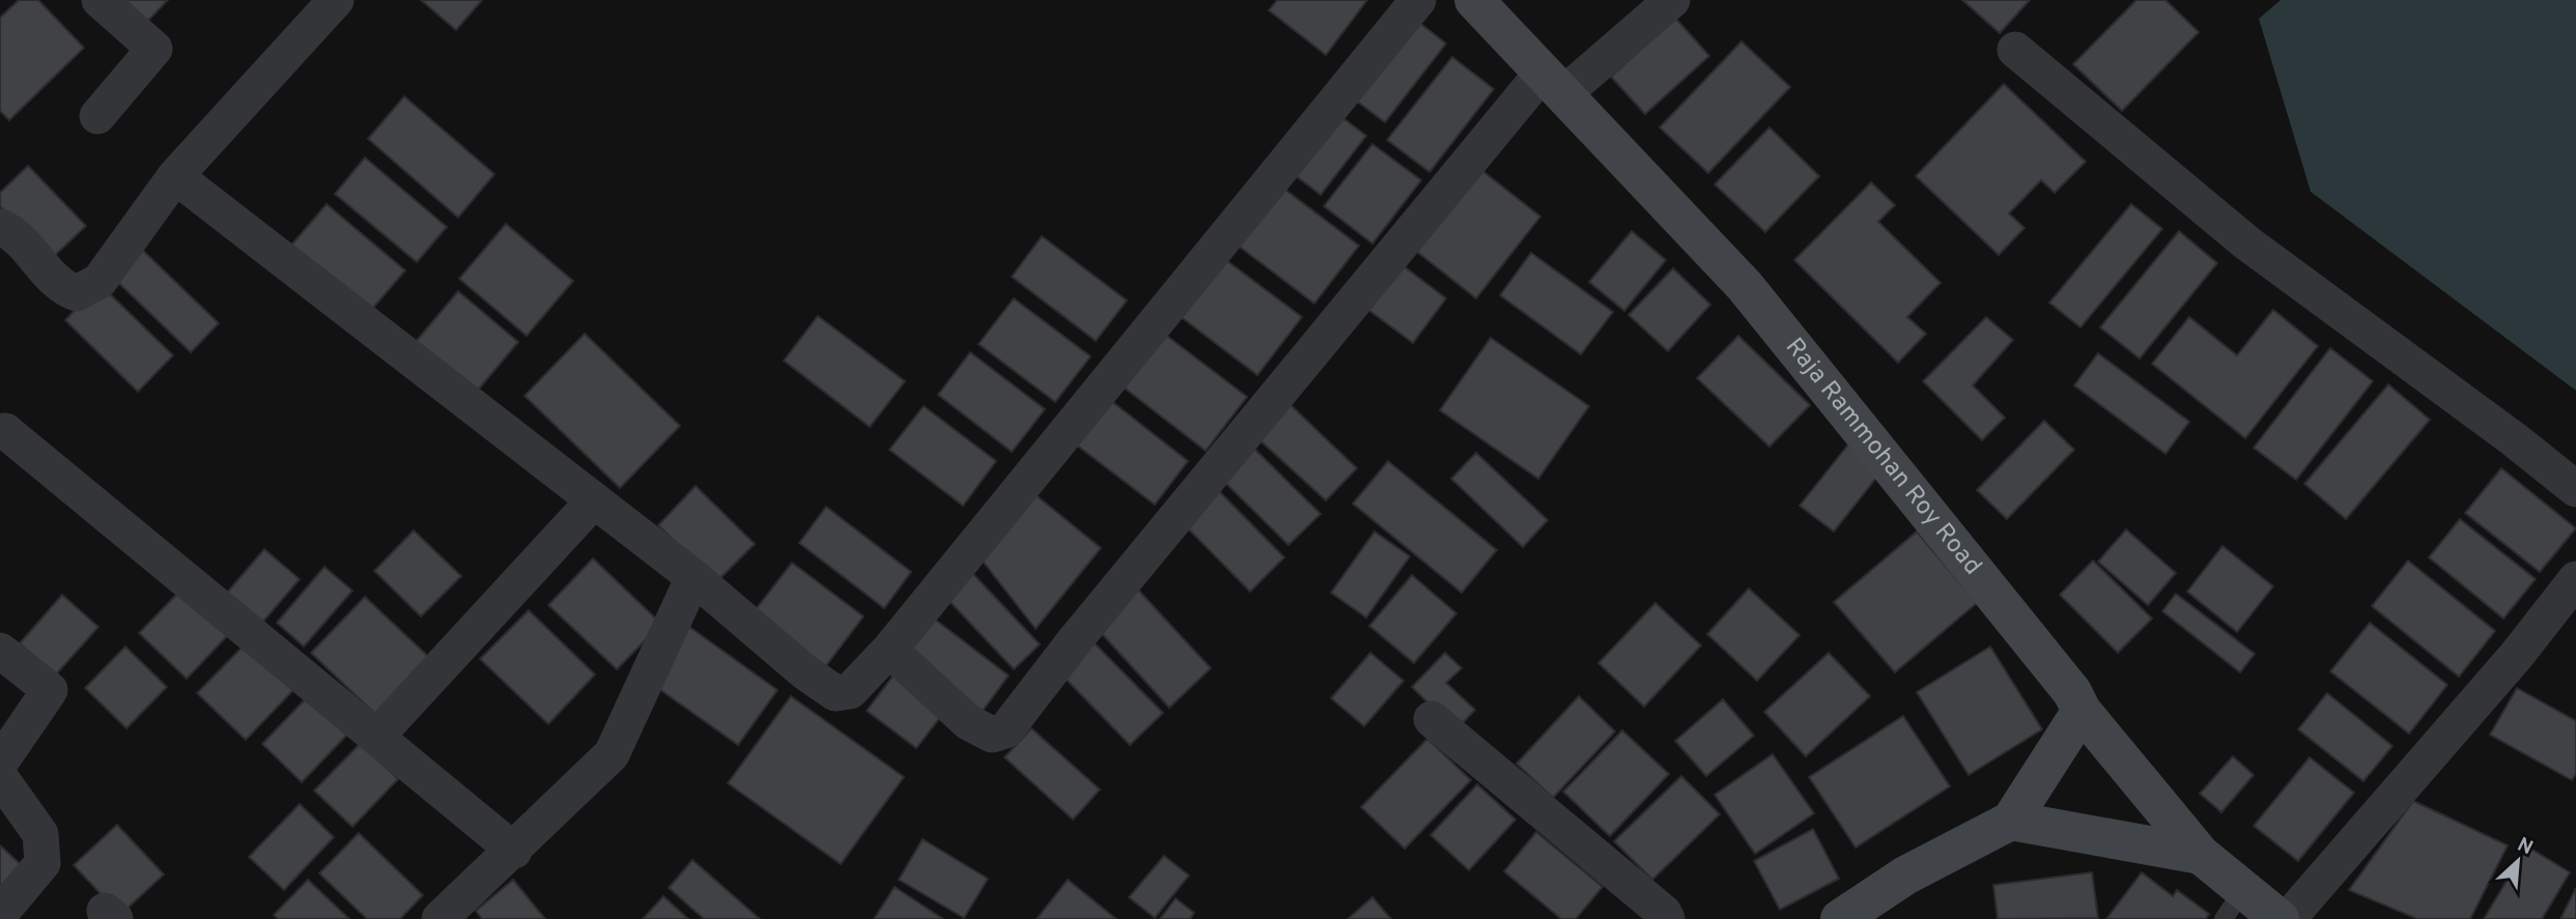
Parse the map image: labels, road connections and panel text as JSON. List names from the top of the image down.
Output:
{
  "streets": {
    "main road": ["Raja Rammohan Roy Road"]
  },
  "north": "top right"
}
